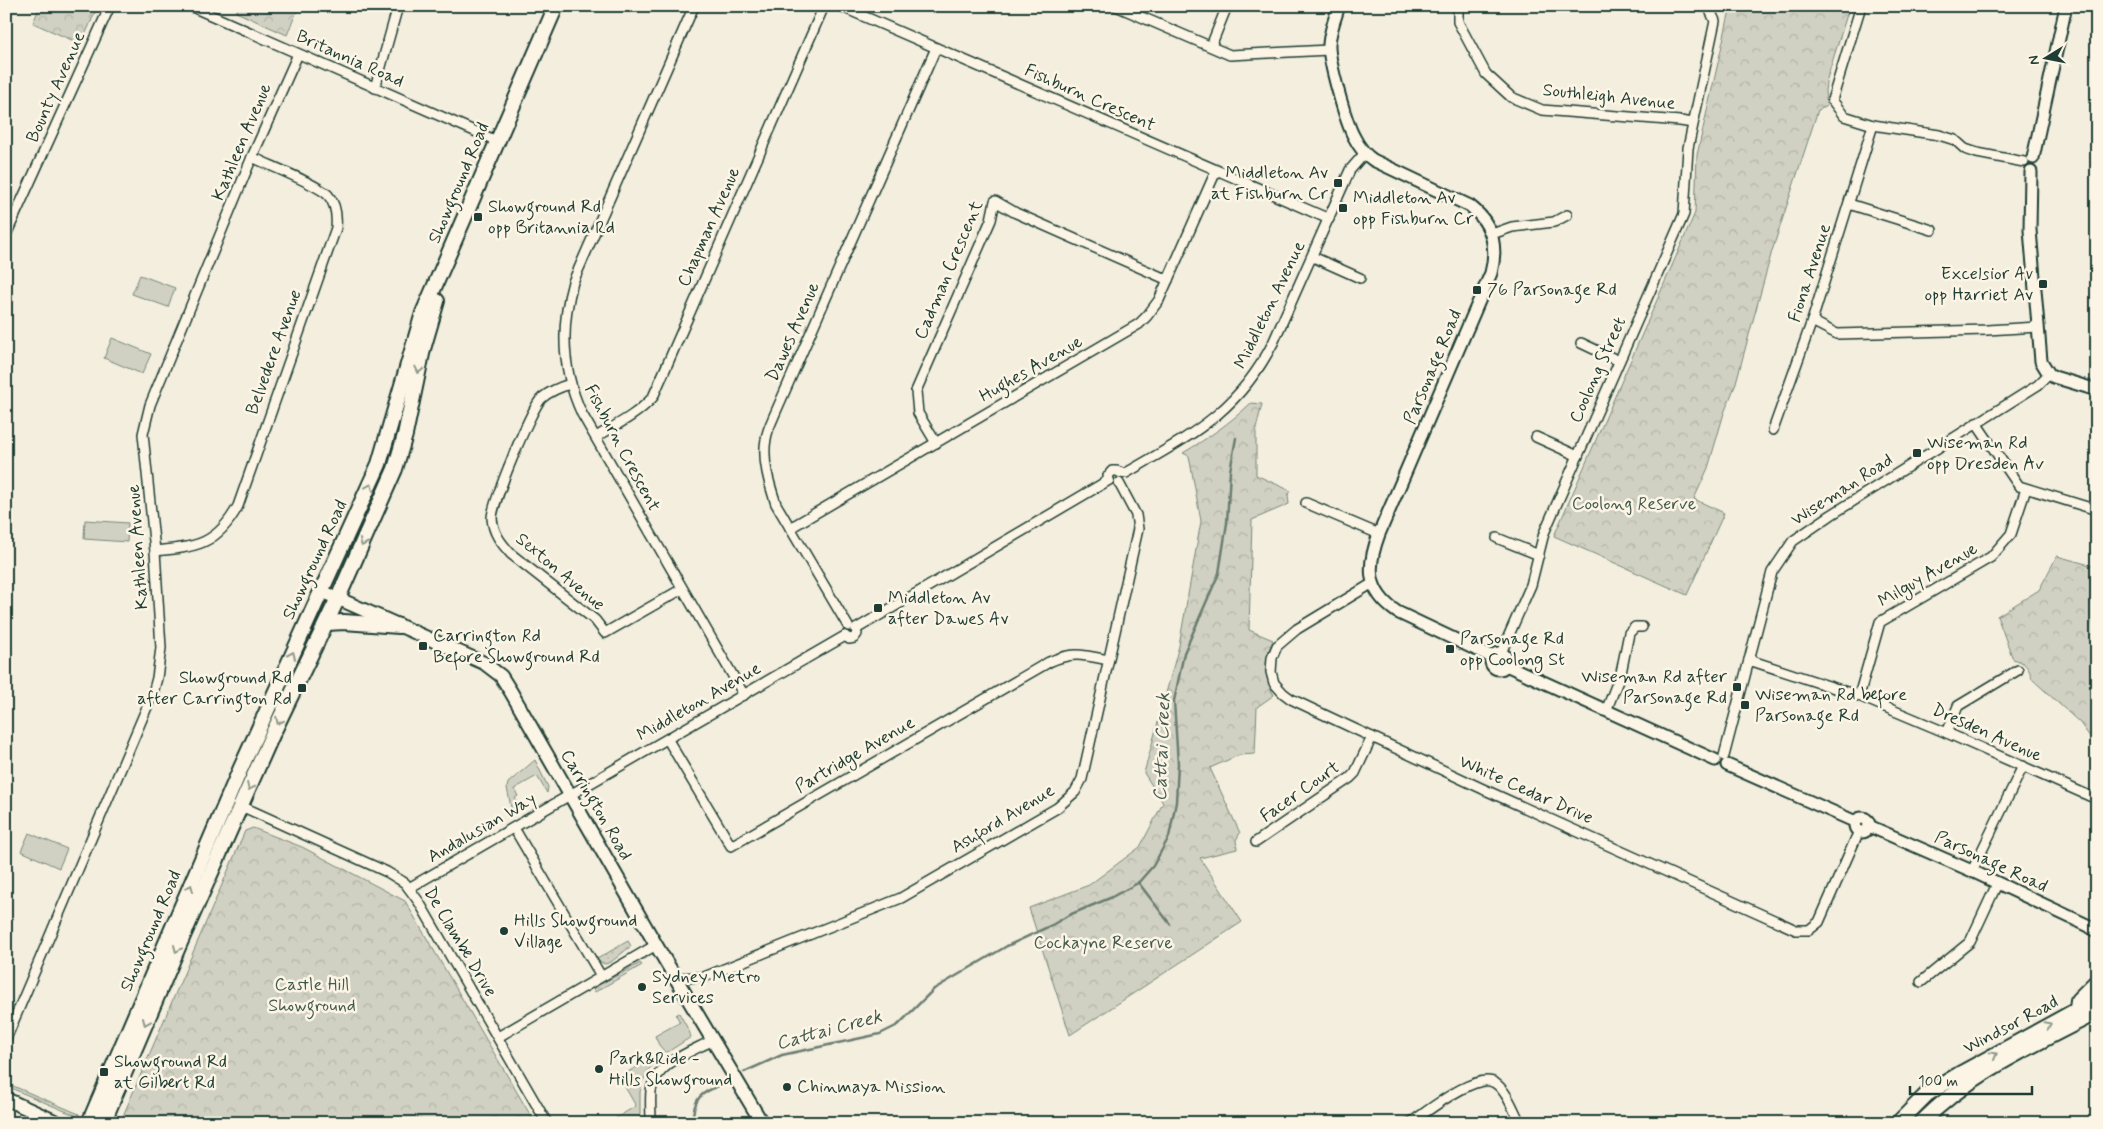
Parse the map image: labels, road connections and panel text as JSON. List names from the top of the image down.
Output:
{
  "streets": {
    "main road": ["Showground Road", "Carrington Road", "Windsor Road"],
    "street": [
      "Britannia Road",
      "Bounty Avenue",
      "Southleigh Avenue",
      "Fishburn Crescent",
      "Kathleen Avenue",
      "Chapman Avenue",
      "Cadman Crescent",
      "Fiona Avenue",
      "Middleton Avenue",
      "Dawes Avenue",
      "Belvedere Avenue",
      "Parsonage Road",
      "Hughes Avenue",
      "Coolong Street",
      "Wiseman Road",
      "Sexton Avenue",
      "Milguy Avenue",
      "Dresden Avenue",
      "Partridge Avenue",
      "White Cedar Drive",
      "Facer Court",
      "Ashford Avenue",
      "Andalusian Way",
      "De Clambe Drive"
    ]
  },
  "crossings": [
    ["Britannia Road", "Kathleen Avenue"],
    ["Britannia Road", "Showground Road"],
    ["Southleigh Avenue", "Coolong Street"],
    ["Fishburn Crescent", "Chapman Avenue"],
    ["Fishburn Crescent", "Middleton Avenue"],
    ["Fishburn Crescent", "Dawes Avenue"],
    ["Fishburn Crescent", "Hughes Avenue"],
    ["Fishburn Crescent", "Sexton Avenue"],
    ["Kathleen Avenue", "Belvedere Avenue"],
    ["Showground Road", "Carrington Road"],
    ["Showground Road", "De Clambe Drive"],
    ["Cadman Crescent", "Hughes Avenue"],
    ["Middleton Avenue", "Dawes Avenue"],
    ["Middleton Avenue", "Partridge Avenue"],
    ["Middleton Avenue", "Carrington Road"],
    ["Middleton Avenue", "Ashford Avenue"],
    ["Middleton Avenue", "Andalusian Way"],
    ["Dawes Avenue", "Hughes Avenue"],
    ["Parsonage Road", "Coolong Street"],
    ["Parsonage Road", "Wiseman Road"],
    ["Parsonage Road", "White Cedar Drive"],
    ["Wiseman Road", "Dresden Avenue"],
    ["Milguy Avenue", "Dresden Avenue"],
    ["Partridge Avenue", "Ashford Avenue"],
    ["White Cedar Drive", "Facer Court"],
    ["Carrington Road", "Ashford Avenue"],
    ["Carrington Road", "Andalusian Way"],
    ["Andalusian Way", "De Clambe Drive"]
  ],
  "water": ["Cattai Creek"],
  "parks": ["Coolong Reserve", "Cockayne Reserve", "Castle Hill Showground"],
  "places": {
    "transit": [
      "Middleton Av at Fishburn Cr",
      "Middleton Av opp Fishburn Cr",
      "Showground Rd opp Britannia Rd",
      "Excelsior Av opp Harriet Av",
      "76 Parsonage Rd",
      "Wiseman Rd opp Dresden Av",
      "Middleton Av after Dawes Av",
      "Carrington Rd Before Showground Rd",
      "Parsonage Rd opp Coolong St",
      "Wiseman Rd after Parsonage Rd",
      "Showground Rd after Carrington Rd",
      "Wiseman Rd before Parsonage Rd",
      "Showground Rd at Gilbert Rd"
    ],
    "other": [
      "Hills Showground Village",
      "Sydney Metro Services",
      "Park&Ride - Hills Showground",
      "Chinmaya Mission"
    ]
  },
  "scale_bar": "100 m",
  "north": "left"
}
